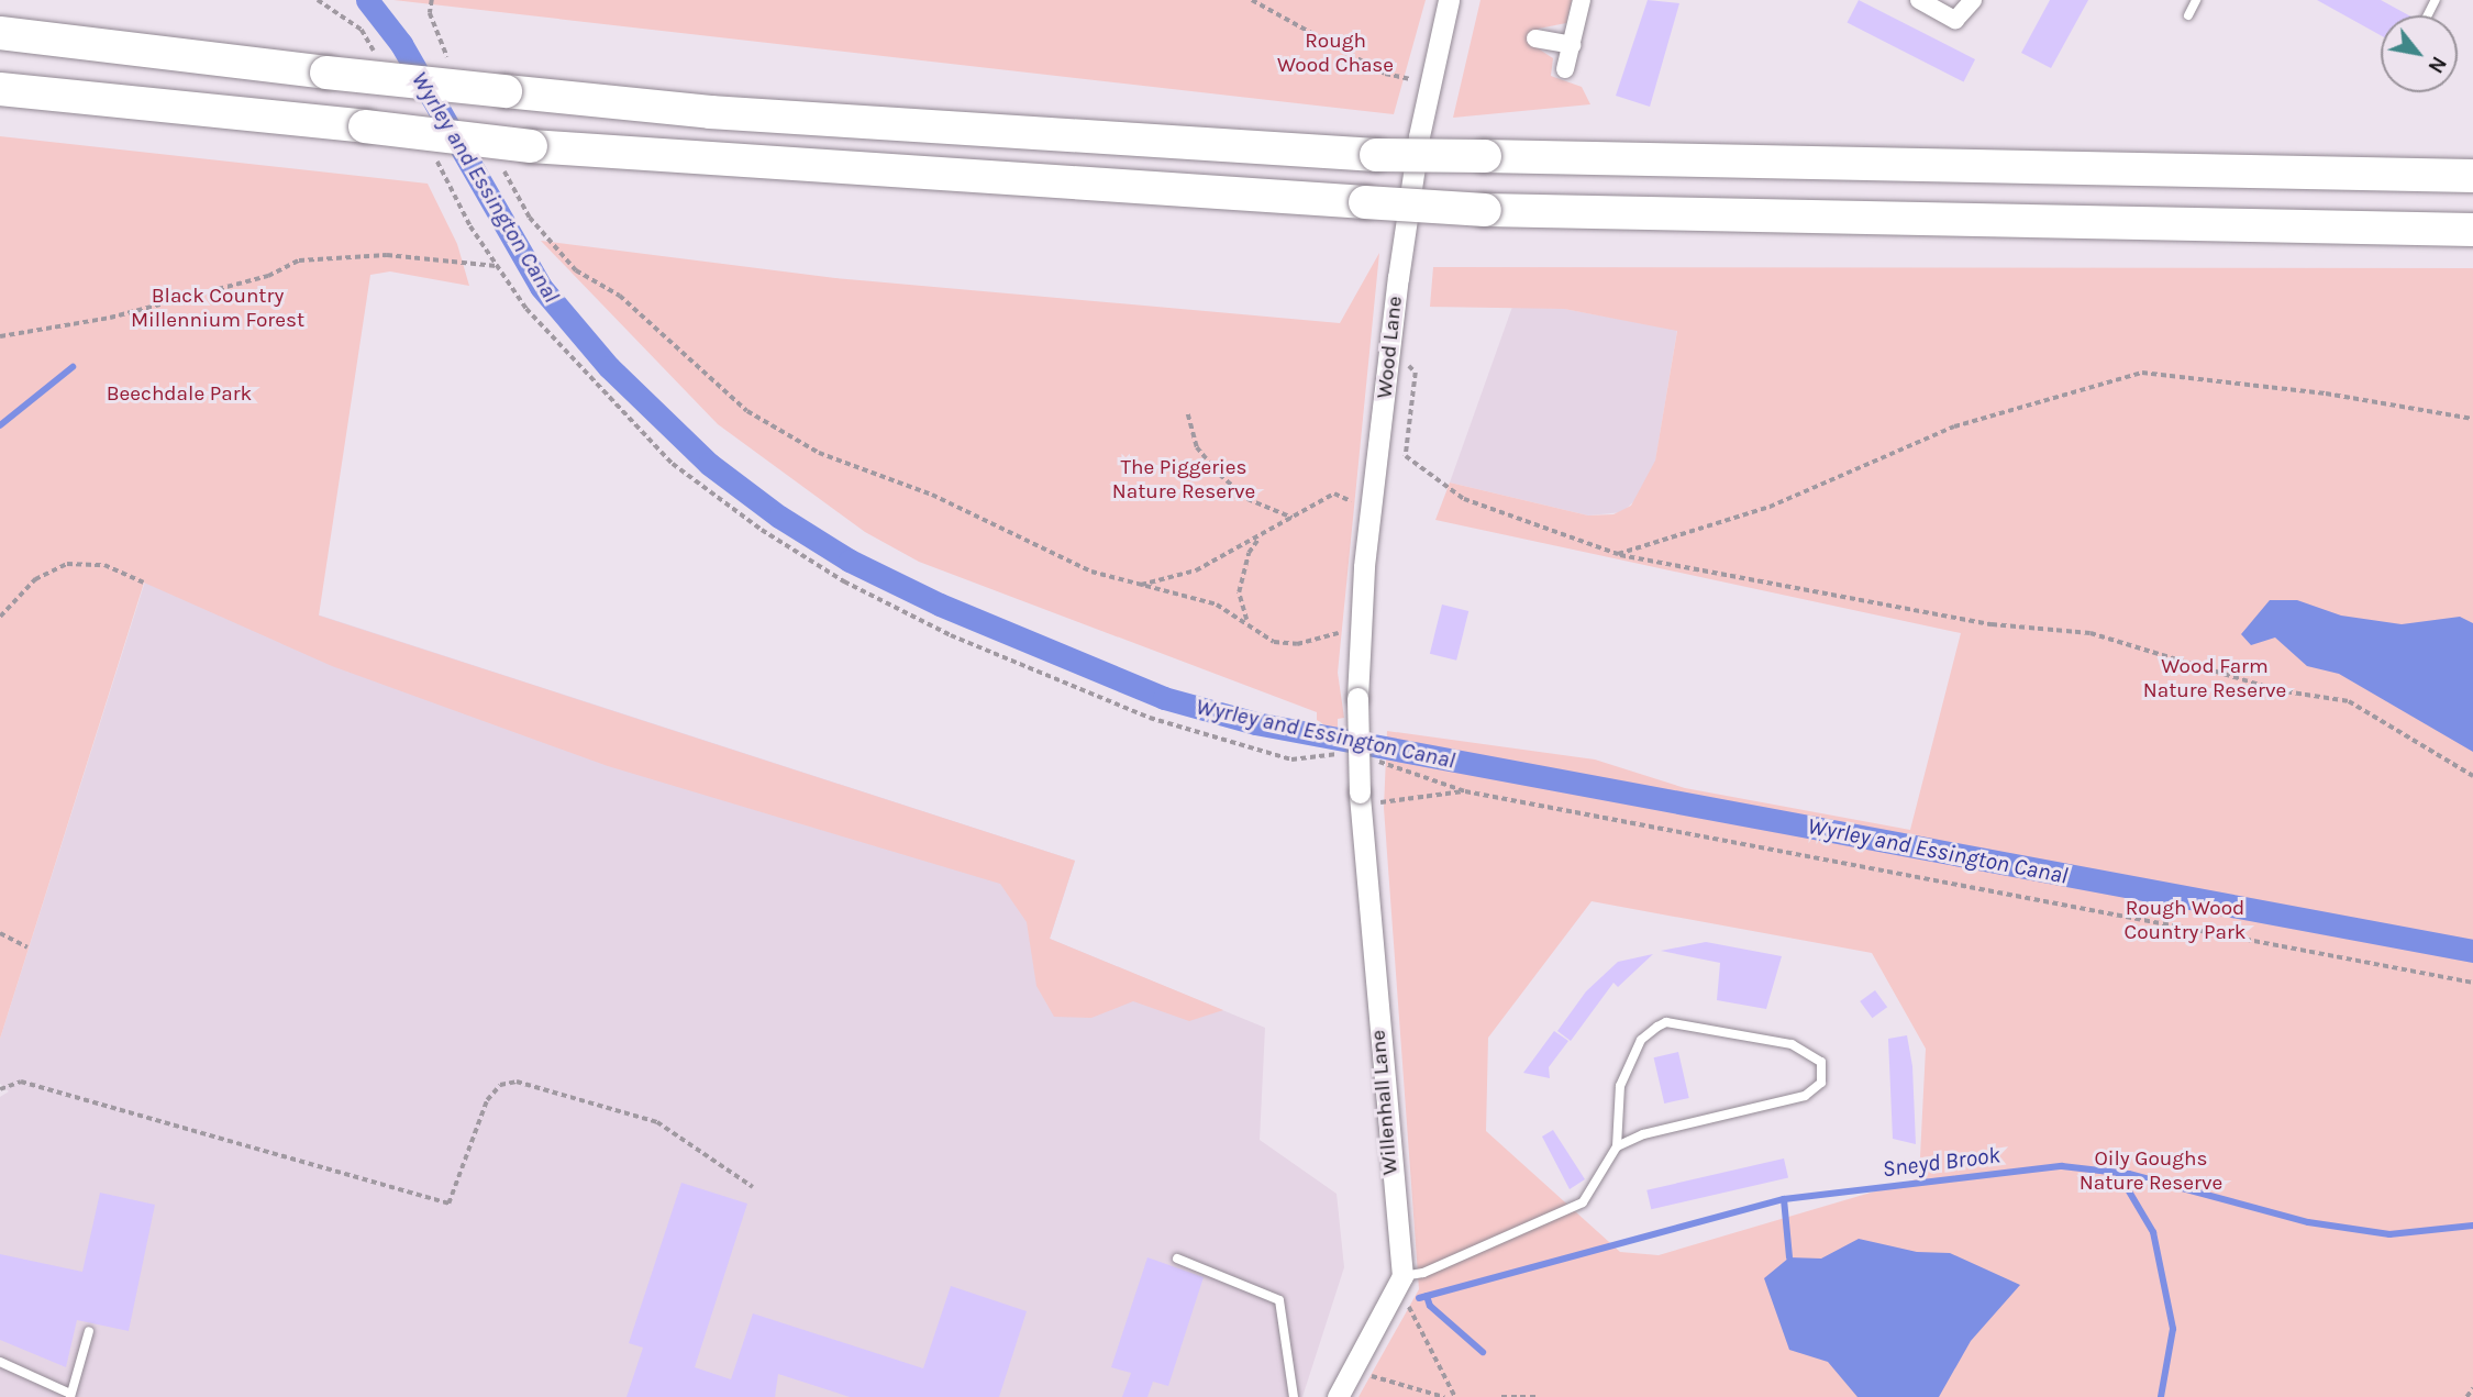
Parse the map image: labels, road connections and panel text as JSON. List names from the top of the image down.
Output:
{
  "streets": {
    "street": ["Wood Lane", "Willenhall Lane"]
  },
  "crossings": [
    ["Wood Lane", "Willenhall Lane"]
  ],
  "water": ["Wyrley and Essington Canal", "Sneyd Brook"],
  "parks": [
    "Rough Wood Chase",
    "Black Country Millennium Forest",
    "Beechdale Park",
    "The Piggeries Nature Reserve",
    "Wood Farm Nature Reserve",
    "Rough Wood Country Park",
    "Oily Goughs Nature Reserve"
  ],
  "north": "bottom right"
}
